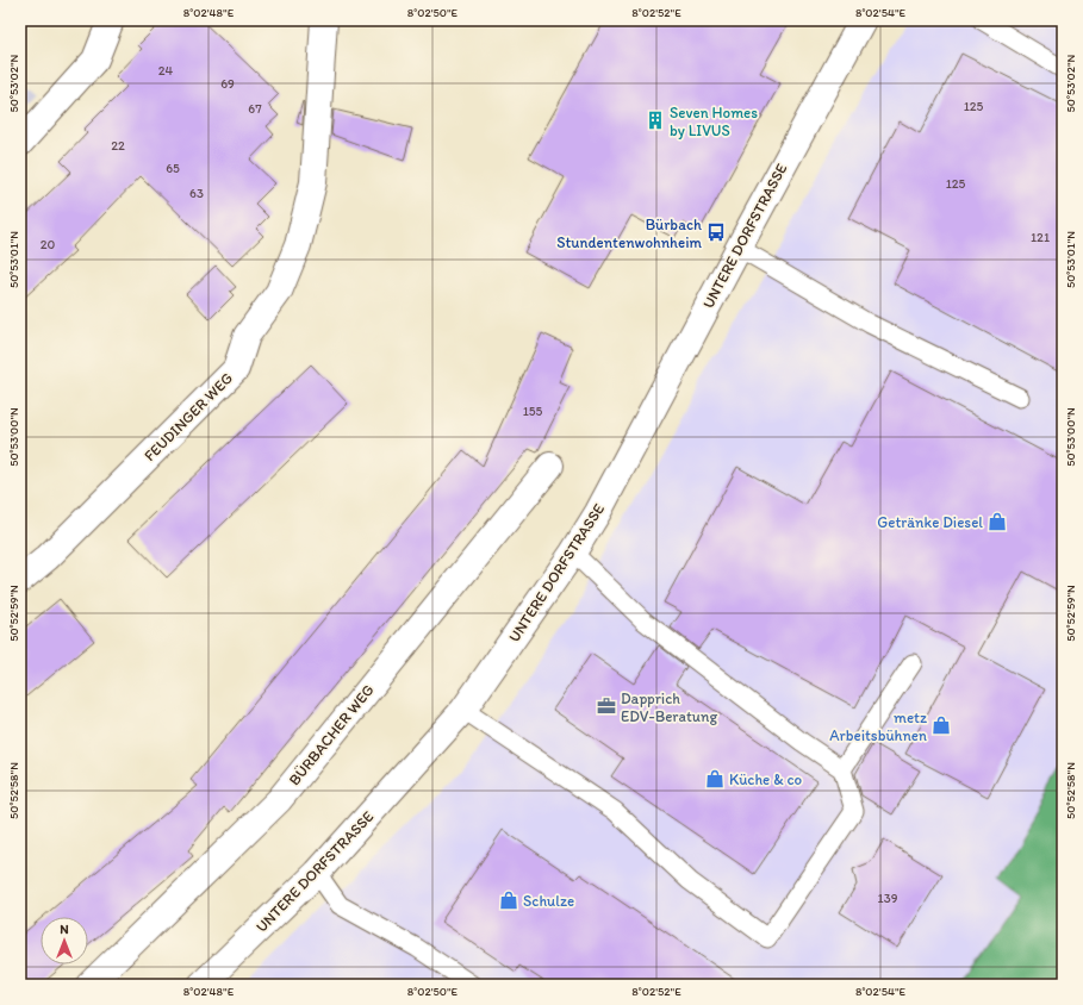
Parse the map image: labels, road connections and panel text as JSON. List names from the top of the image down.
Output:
{
  "streets": {
    "street": ["UNTERE DORFSTRASSE", "FEUDINGER WEG", "BÜRBACHER WEG"]
  },
  "places": {
    "building": ["Seven Homes by LIVUS"],
    "bus stop": ["Bürbach Stundentenwohnheim"],
    "shop": [
      "Getränke Diesel",
      "metz Arbeitsbühnen",
      "Küche & co",
      "Schulze"
    ],
    "office": ["Dapprich EDV-Beratung"]
  },
  "house_numbers": [
    "24",
    "69",
    "125",
    "67",
    "22",
    "65",
    "125",
    "63",
    "121",
    "20",
    "155",
    "139"
  ],
  "north": "top",
  "coordinates": [
    "8°02'48\"E",
    "8°02'50\"E",
    "8°02'52\"E",
    "8°02'54\"E",
    "50°53'02\"N",
    "50°53'01\"N",
    "50°53'00\"N",
    "50°52'59\"N",
    "50°52'58\"N"
  ]
}
